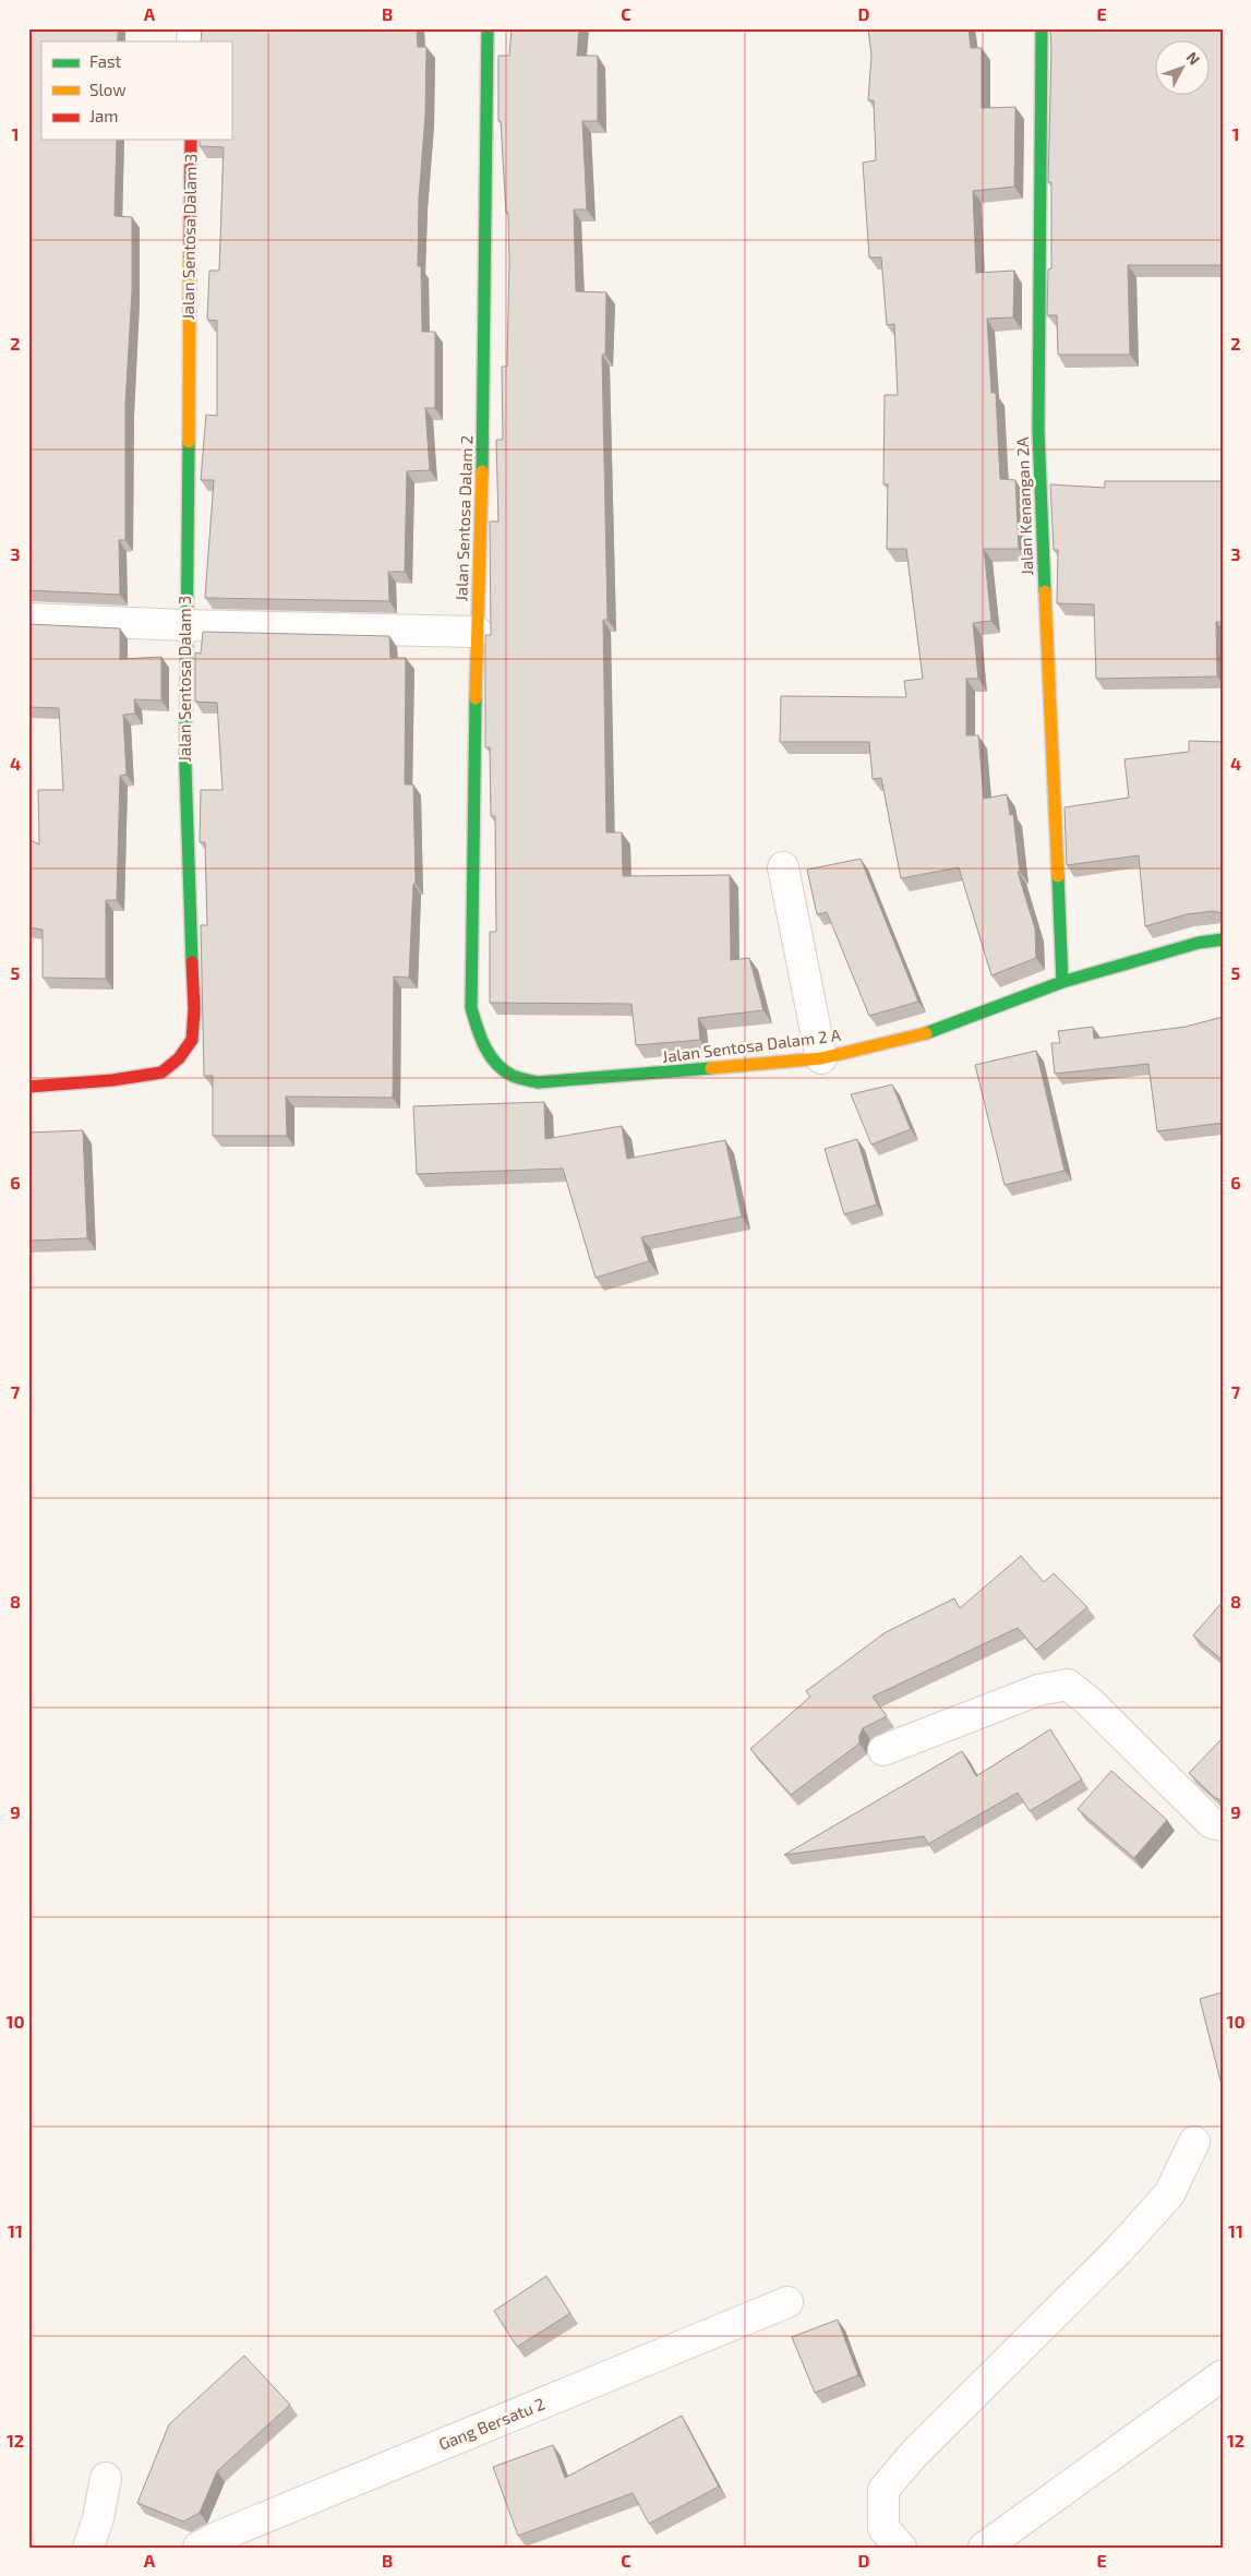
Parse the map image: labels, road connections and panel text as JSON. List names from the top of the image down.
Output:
{
  "streets": {
    "street": [
      "Jalan Sentosa Dalam 3",
      "Jalan Kenangan 2A",
      "Jalan Sentosa Dalam 2",
      "Jalan Sentosa Dalam 2 A",
      "Gang Bersatu 2"
    ]
  },
  "crossings": [
    ["Jalan Kenangan 2A", "Jalan Sentosa Dalam 2 A"],
    ["Jalan Sentosa Dalam 2", "Jalan Sentosa Dalam 2 A"]
  ],
  "legend": ["Fast", "Slow", "Jam"],
  "north": "top right",
  "grid": {
    "columns": [
      "A",
      "B",
      "C",
      "D",
      "E"
    ],
    "rows": [
      "1",
      "2",
      "3",
      "4",
      "5",
      "6",
      "7",
      "8",
      "9",
      "10",
      "11",
      "12"
    ]
  }
}
